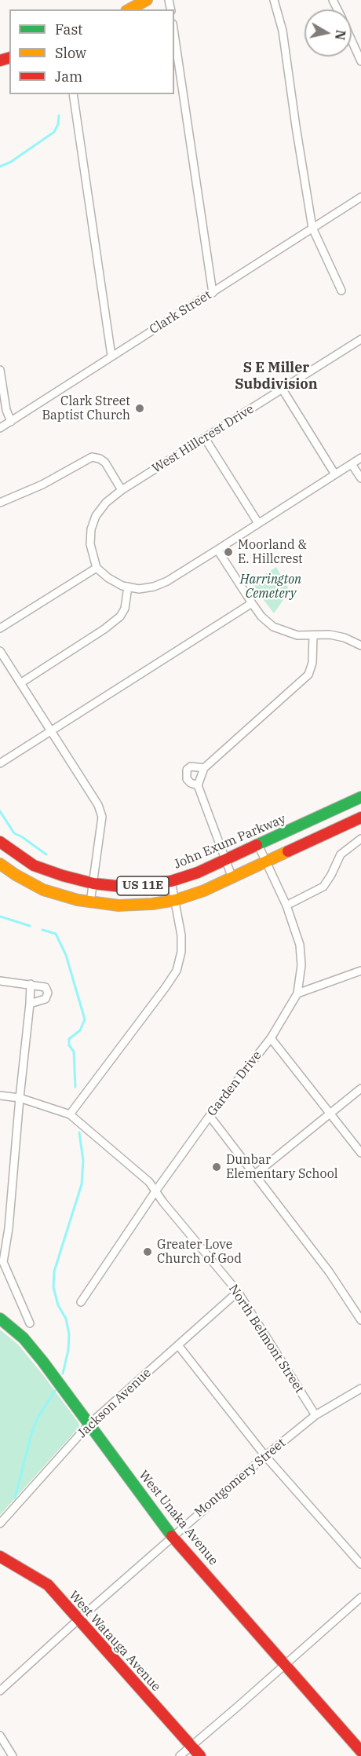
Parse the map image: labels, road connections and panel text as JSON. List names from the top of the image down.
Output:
{
  "streets": {
    "main road": [
      "John Exum Parkway",
      "US 11E",
      "West Unaka Avenue",
      "West Watauga Avenue"
    ],
    "street": [
      "Clark Street",
      "West Hillcrest Drive",
      "Garden Drive",
      "North Belmont Street",
      "Jackson Avenue",
      "Montgomery Street"
    ]
  },
  "crossings": [
    ["John Exum Parkway", "Garden Drive"],
    ["US 11E", "Garden Drive"],
    ["Garden Drive", "North Belmont Street"],
    ["North Belmont Street", "Jackson Avenue"],
    ["North Belmont Street", "Montgomery Street"],
    ["Jackson Avenue", "West Unaka Avenue"],
    ["Montgomery Street", "West Unaka Avenue"],
    ["Montgomery Street", "West Watauga Avenue"]
  ],
  "districts": ["S E Miller Subdivision"],
  "parks": ["Harrington Cemetery"],
  "places": [
    "Clark Street Baptist Church",
    "Moorland & E. Hillcrest",
    "Dunbar Elementary School",
    "Greater Love Church of God"
  ],
  "legend": ["Fast", "Slow", "Jam"],
  "north": "right"
}
